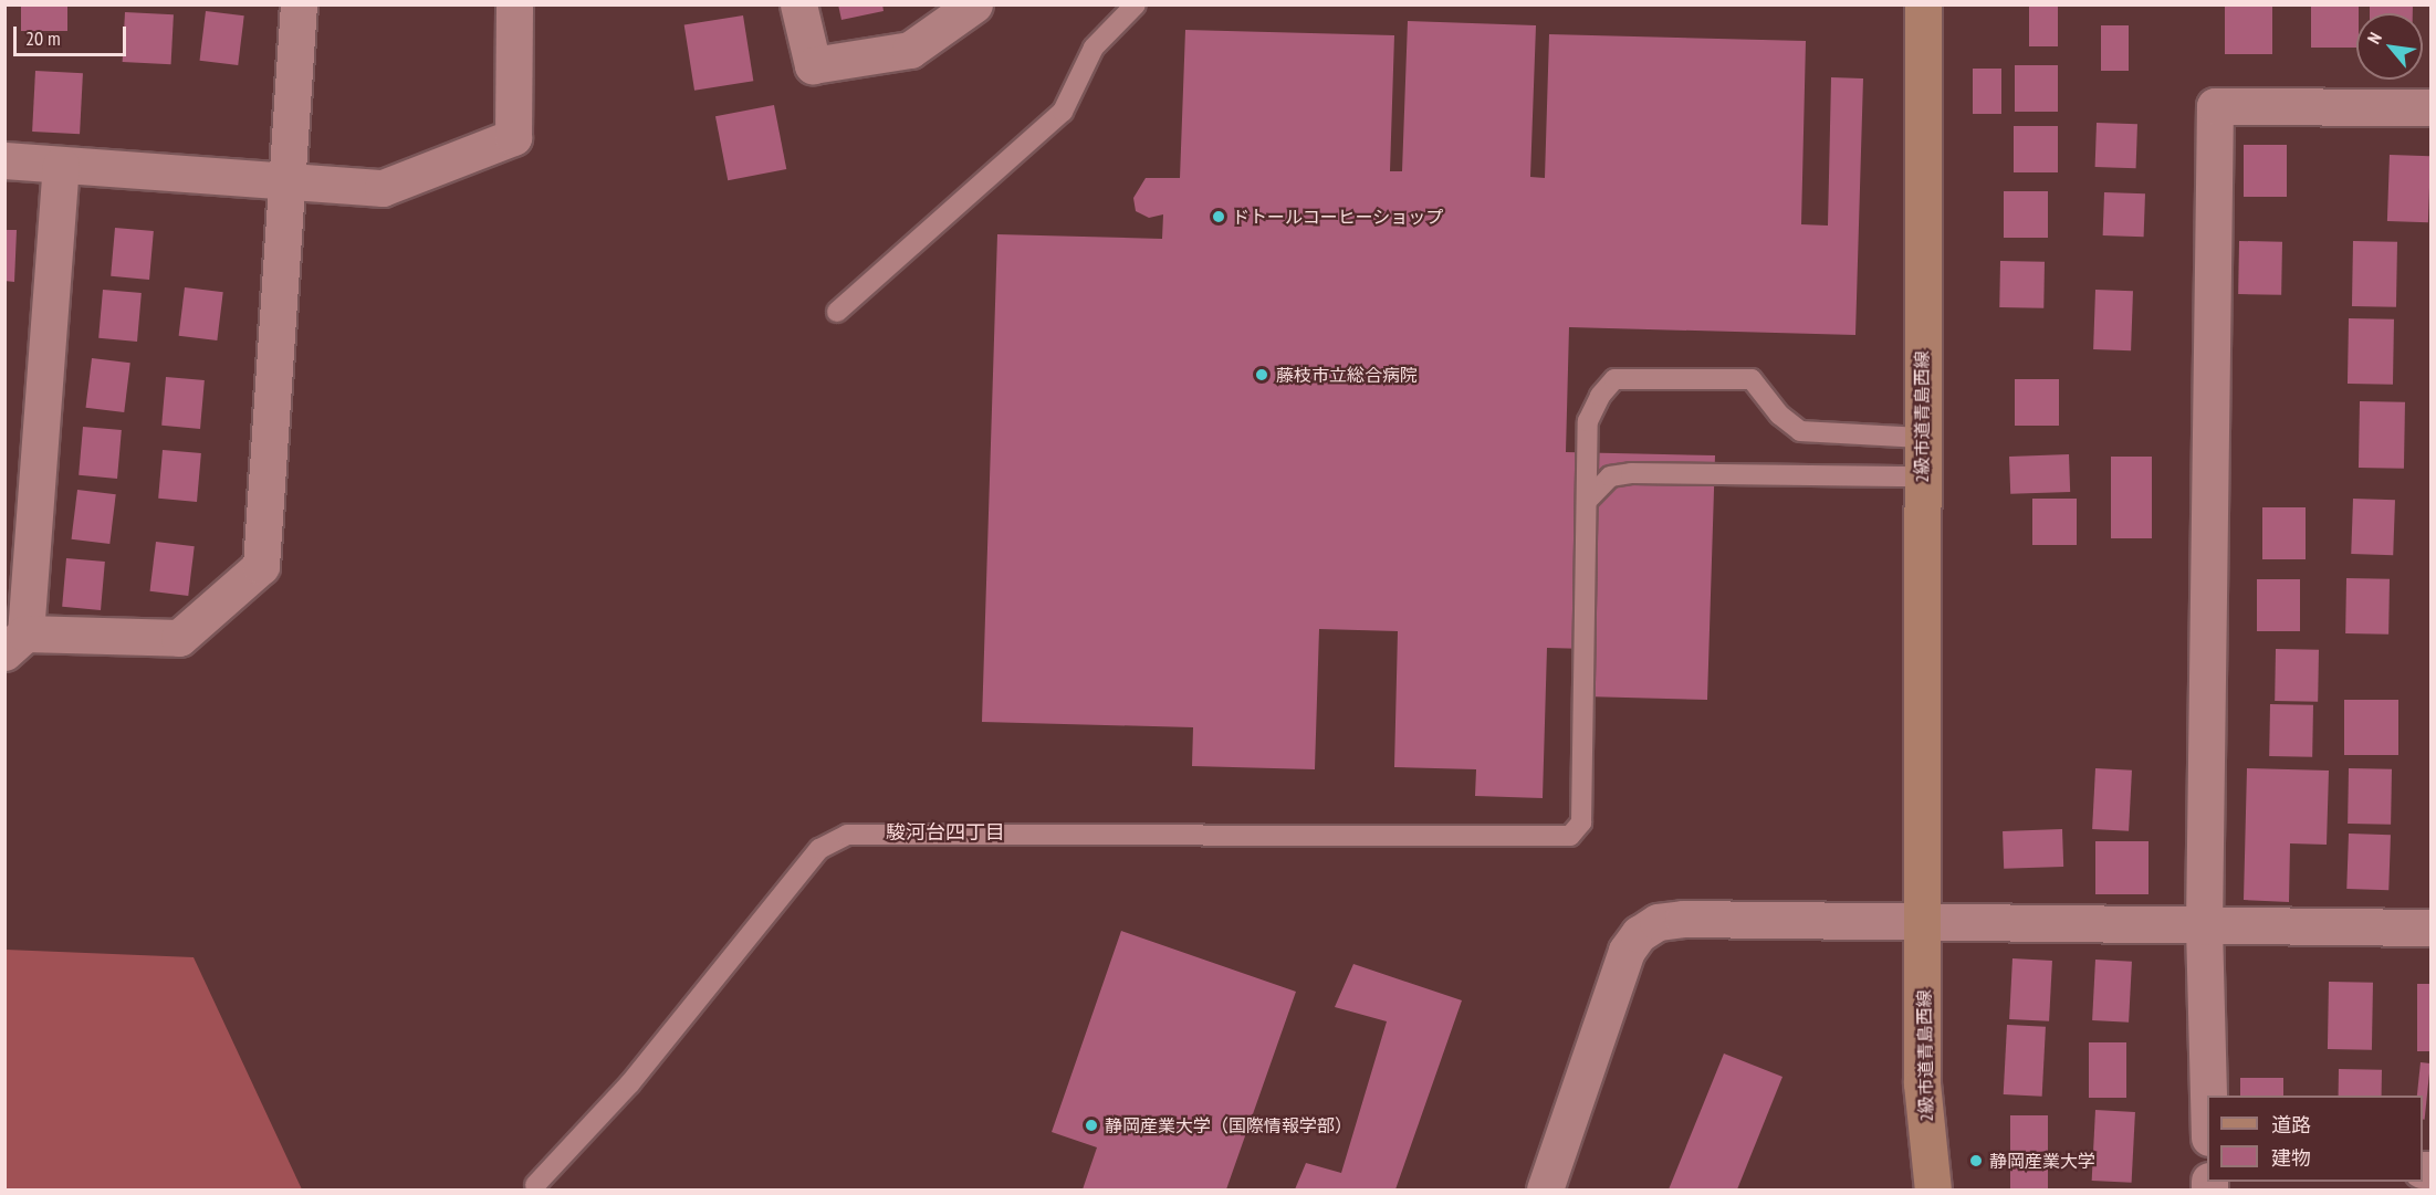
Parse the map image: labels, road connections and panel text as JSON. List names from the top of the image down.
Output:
{
  "streets": {
    "street": ["2級市道青島西線"]
  },
  "districts": ["駿河台四丁目"],
  "places": [
    "ドトールコーヒーショップ",
    "藤枝市立総合病院",
    "静岡産業大学（国際情報学部）",
    "静岡産業大学"
  ],
  "legend": ["道路", "建物"],
  "scale_bar": "20 m",
  "north": "top left"
}
